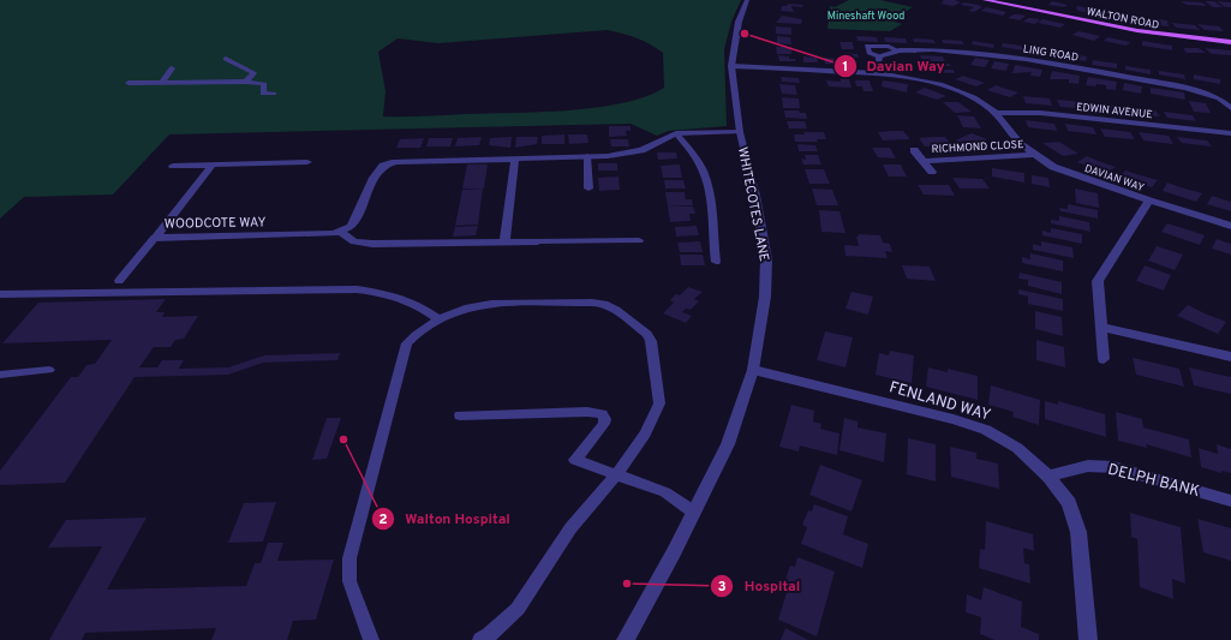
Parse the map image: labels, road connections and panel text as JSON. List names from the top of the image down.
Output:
{
  "streets": {
    "main road": ["WALTON ROAD"],
    "street": [
      "LING ROAD",
      "EDWIN AVENUE",
      "RICHMOND CLOSE",
      "DAVIAN WAY",
      "WHITECOTES LANE",
      "WOODCOTE WAY",
      "FENLAND WAY",
      "DELPH BANK"
    ]
  },
  "crossings": [
    ["EDWIN AVENUE", "DAVIAN WAY"],
    ["RICHMOND CLOSE", "DAVIAN WAY"],
    ["DAVIAN WAY", "WHITECOTES LANE"],
    ["WHITECOTES LANE", "FENLAND WAY"],
    ["FENLAND WAY", "DELPH BANK"]
  ],
  "parks": ["Mineshaft Wood"],
  "places": ["Davian Way", "Walton Hospital", "Hospital"]
}
